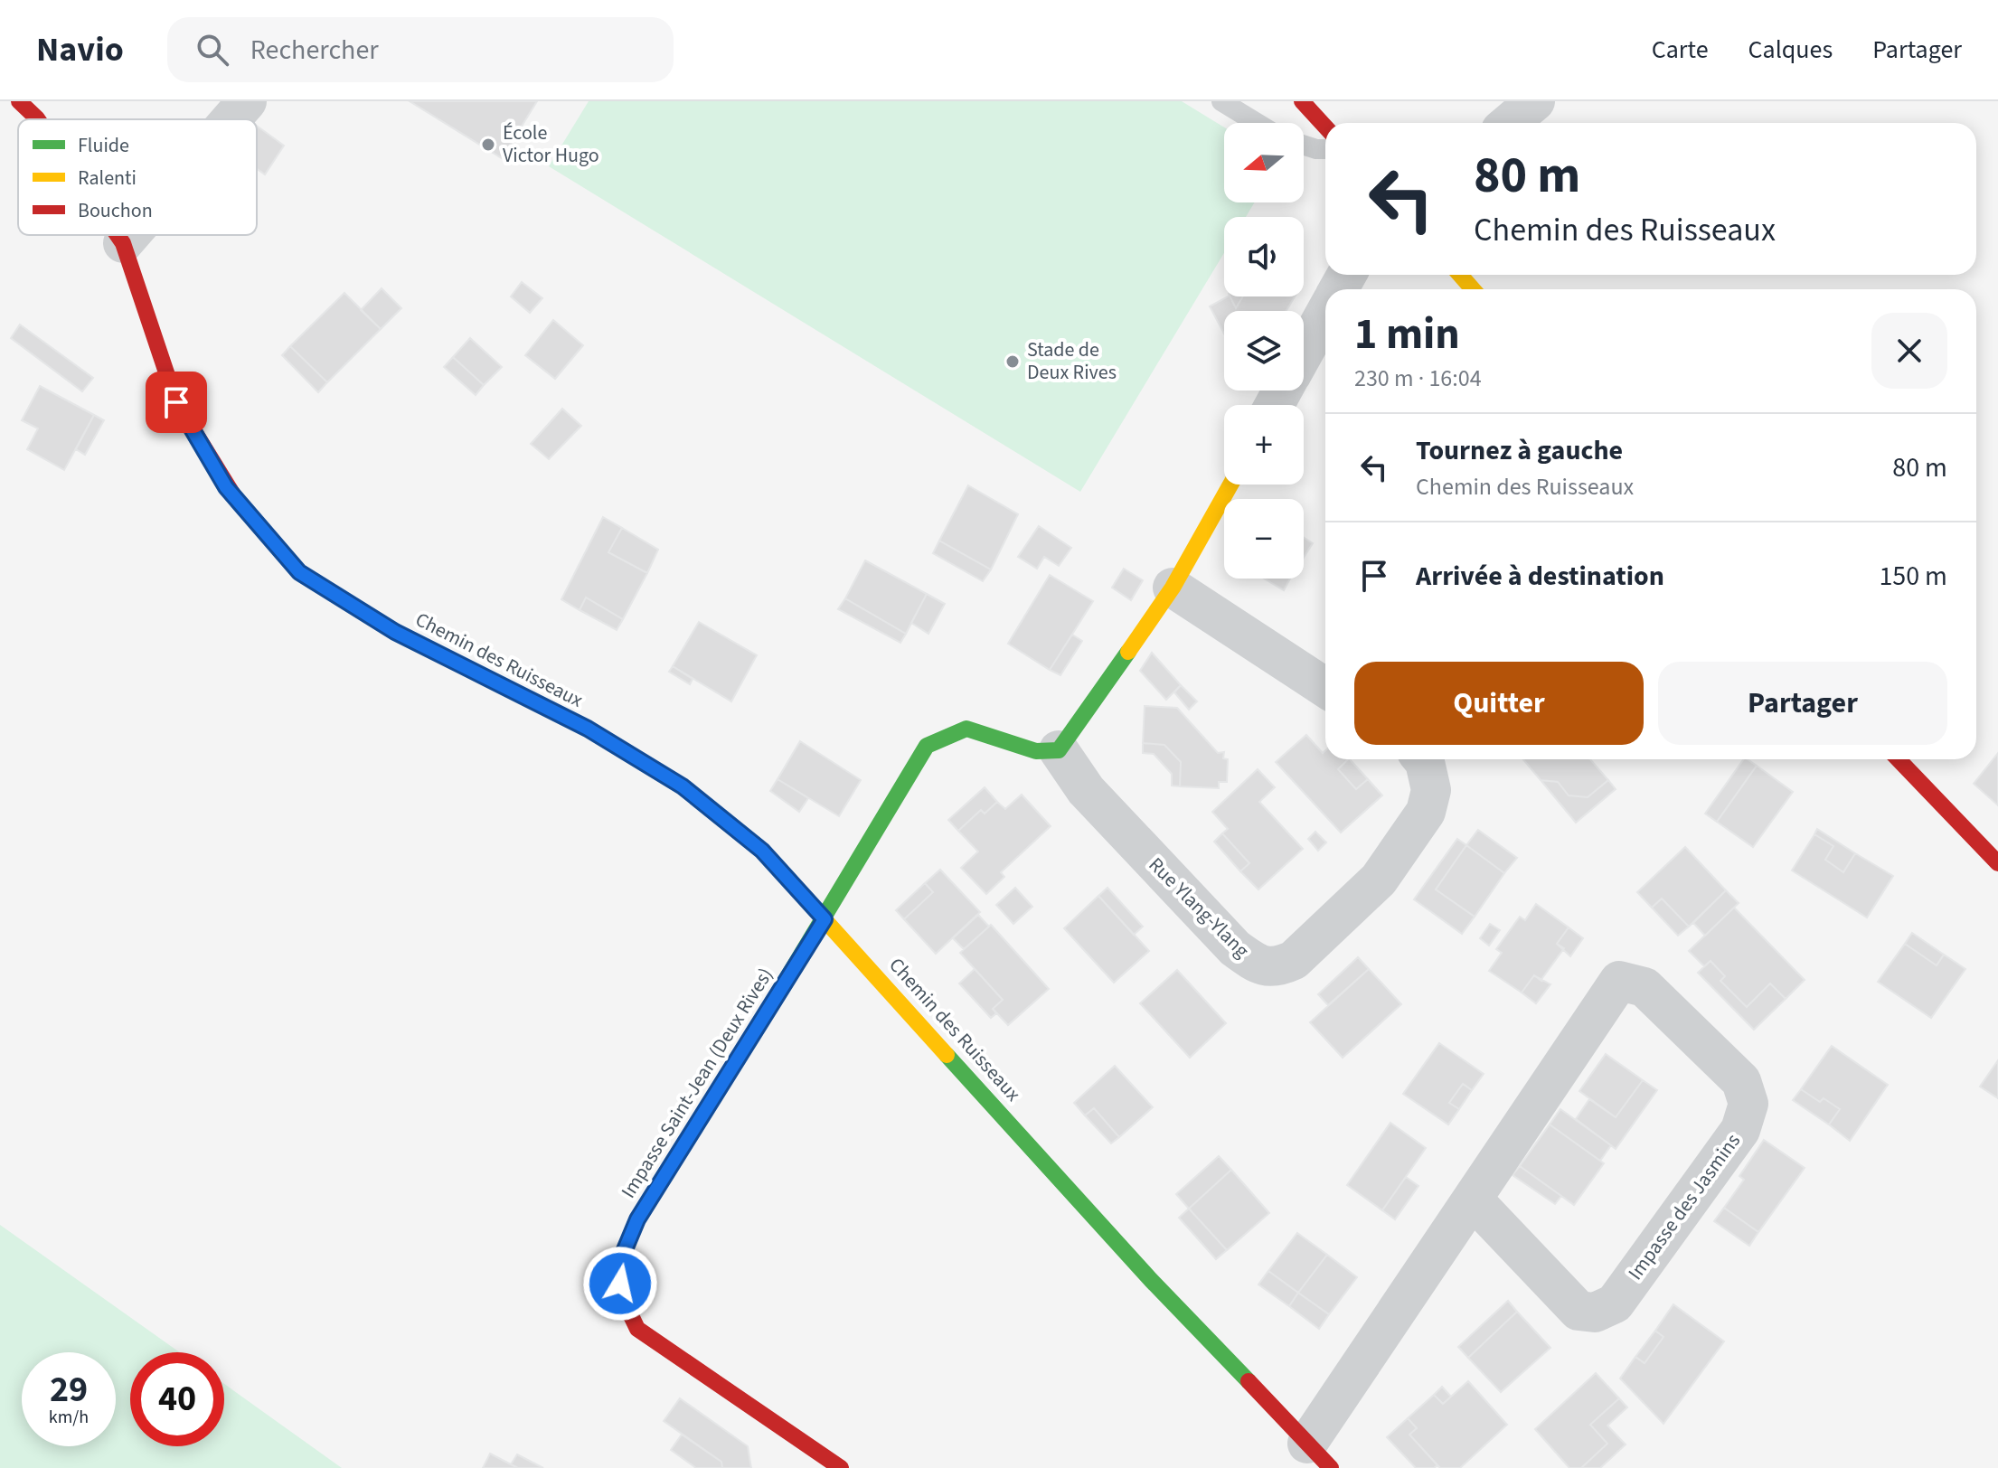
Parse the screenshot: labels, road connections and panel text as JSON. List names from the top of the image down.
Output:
{
  "streets": {
    "street": [
      "Chemin des Ruisseaux",
      "Rue Ylang-Ylang",
      "Impasse Saint-Jean (Deux Rives)",
      "Impasse des Jasmins"
    ]
  },
  "crossings": [
    ["Chemin des Ruisseaux", "Impasse Saint-Jean (Deux Rives)"],
    ["Chemin des Ruisseaux", "Impasse des Jasmins"]
  ],
  "places": ["École Victor Hugo", "Stade de Deux Rives"],
  "legend": ["Fluide", "Ralenti", "Bouchon"],
  "north": "left",
  "page": {
    "header": "Navio",
    "search": "Rechercher",
    "nav": ["Carte", "Calques", "Partager"],
    "map_buttons": ["+", "−"],
    "turn": ["80 m", "Chemin des Ruisseaux"],
    "heading": ["1 min", "230 m · 16:04"],
    "list": [
      {
        "name": "Tournez à gauche",
        "note": "Chemin des Ruisseaux",
        "value": "80 m"
      },
      {
        "name": "Arrivée à destination",
        "value": "150 m"
      }
    ],
    "buttons": ["Quitter", "Partager"],
    "speed": "29 km/h",
    "limit": "40"
  }
}
